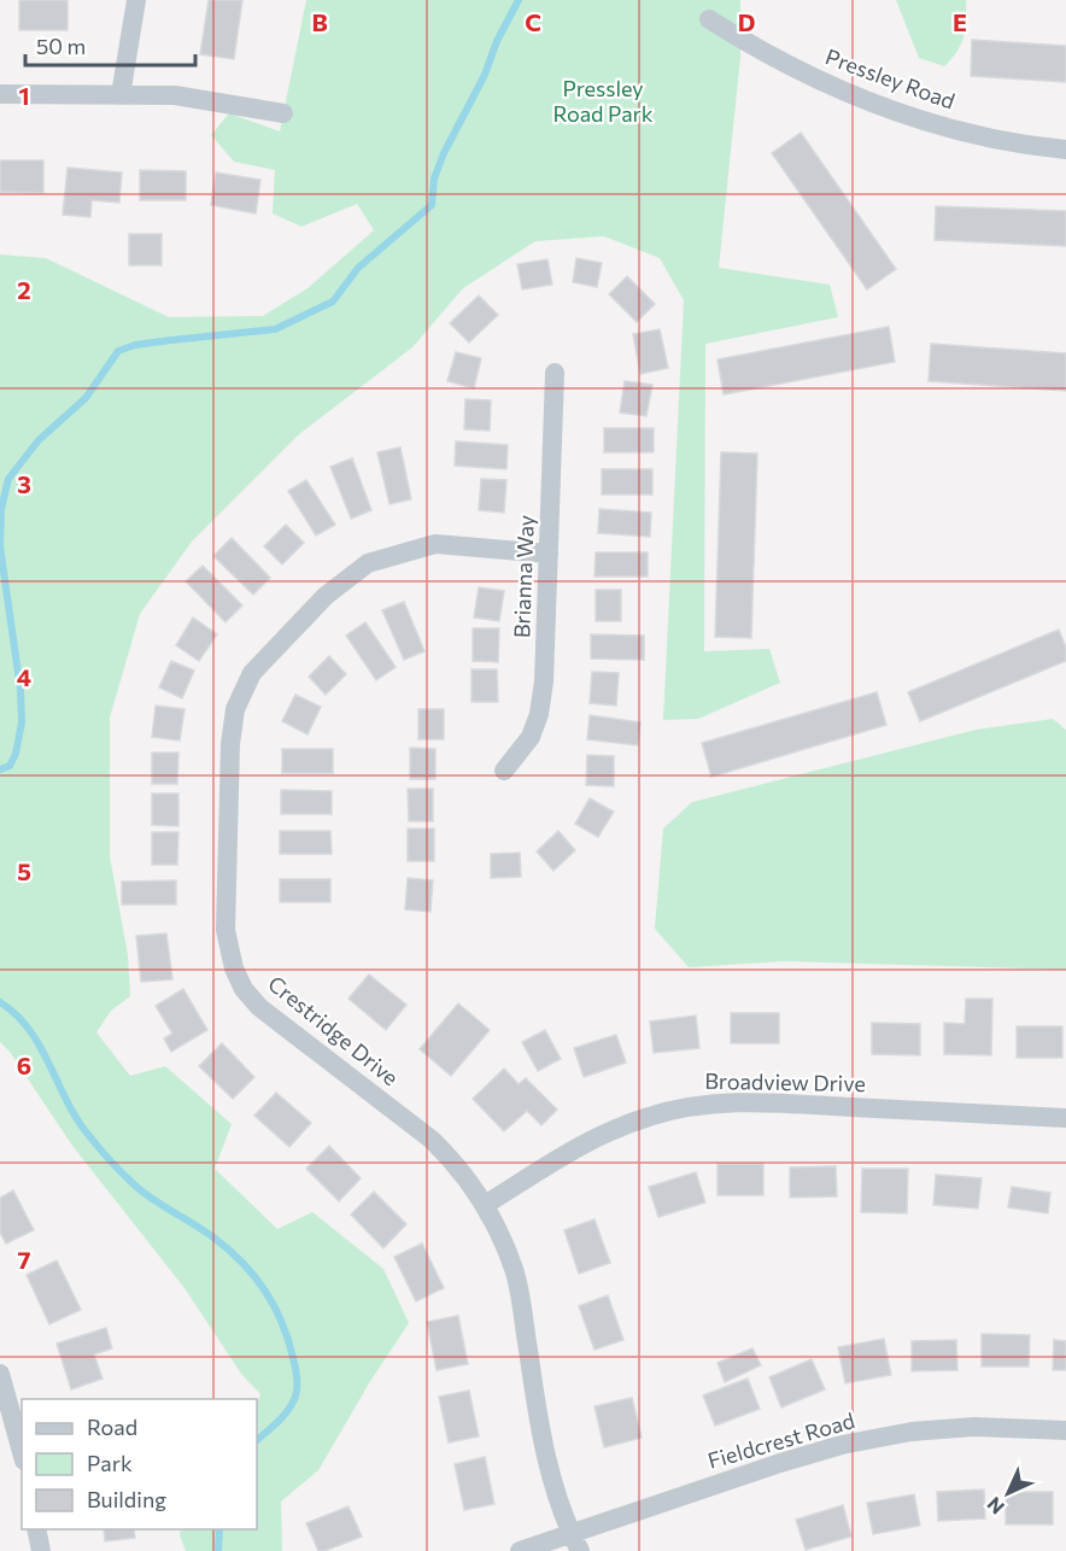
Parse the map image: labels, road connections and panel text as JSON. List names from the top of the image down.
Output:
{
  "streets": {
    "street": [
      "Pressley Road",
      "Brianna Way",
      "Crestridge Drive",
      "Broadview Drive",
      "Fieldcrest Road"
    ]
  },
  "crossings": [
    ["Brianna Way", "Crestridge Drive"],
    ["Crestridge Drive", "Broadview Drive"],
    ["Crestridge Drive", "Fieldcrest Road"]
  ],
  "parks": ["Pressley Road Park"],
  "legend": ["Road", "Park", "Building"],
  "scale_bar": "50 m",
  "north": "bottom left",
  "grid": {
    "columns": [
      "B",
      "C",
      "D",
      "E"
    ],
    "rows": [
      "1",
      "2",
      "3",
      "4",
      "5",
      "6",
      "7"
    ]
  }
}
